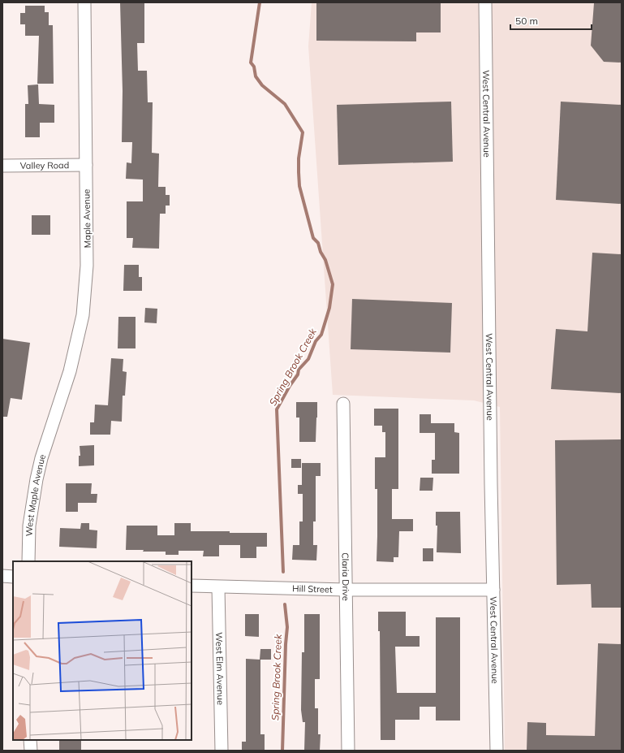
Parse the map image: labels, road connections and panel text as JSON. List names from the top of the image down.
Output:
{
  "streets": {
    "street": [
      "West Central Avenue",
      "Valley Road",
      "Maple Avenue",
      "West Maple Avenue",
      "Claria Drive",
      "Hill Street",
      "West Elm Avenue"
    ]
  },
  "crossings": [
    ["West Central Avenue", "Hill Street"],
    ["Valley Road", "Maple Avenue"],
    ["Maple Avenue", "West Maple Avenue"],
    ["Claria Drive", "Hill Street"],
    ["Hill Street", "West Elm Avenue"]
  ],
  "water": ["Spring Brook Creek"],
  "scale_bar": "50 m"
}
